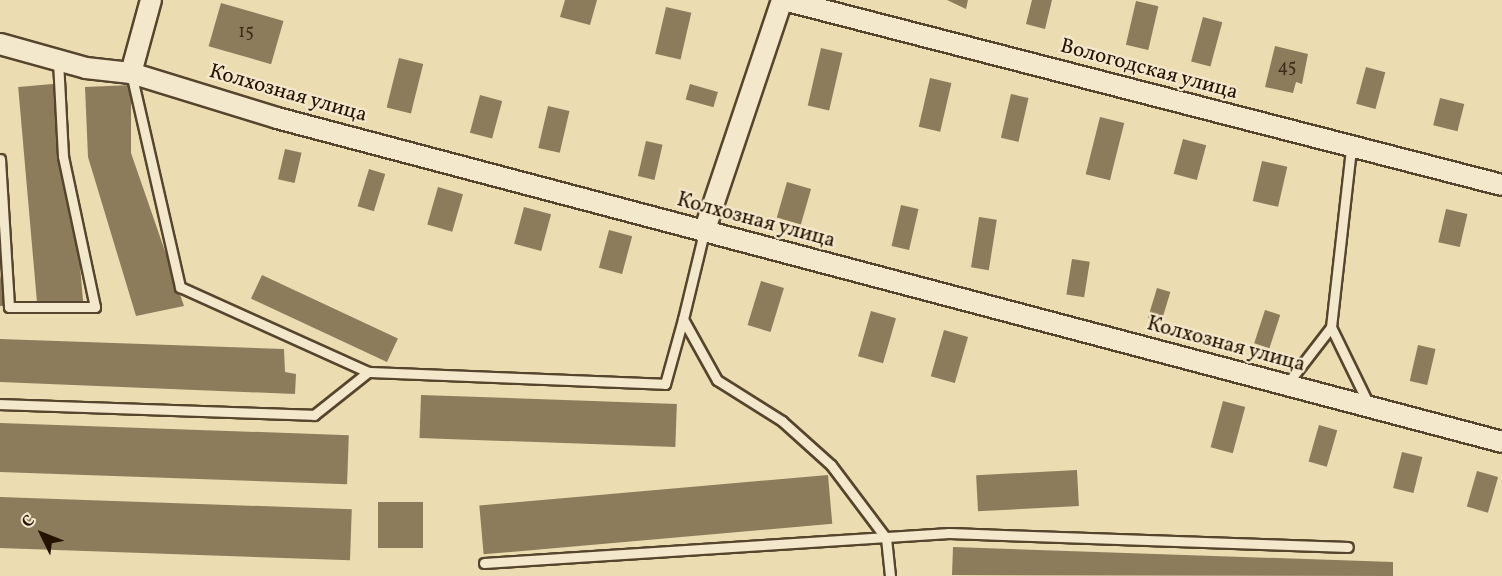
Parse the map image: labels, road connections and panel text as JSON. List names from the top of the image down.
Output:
{
  "streets": {
    "street": ["Вологодская улица", "Колхозная улица"]
  },
  "house_numbers": ["15", "45"],
  "north": "top left"
}
